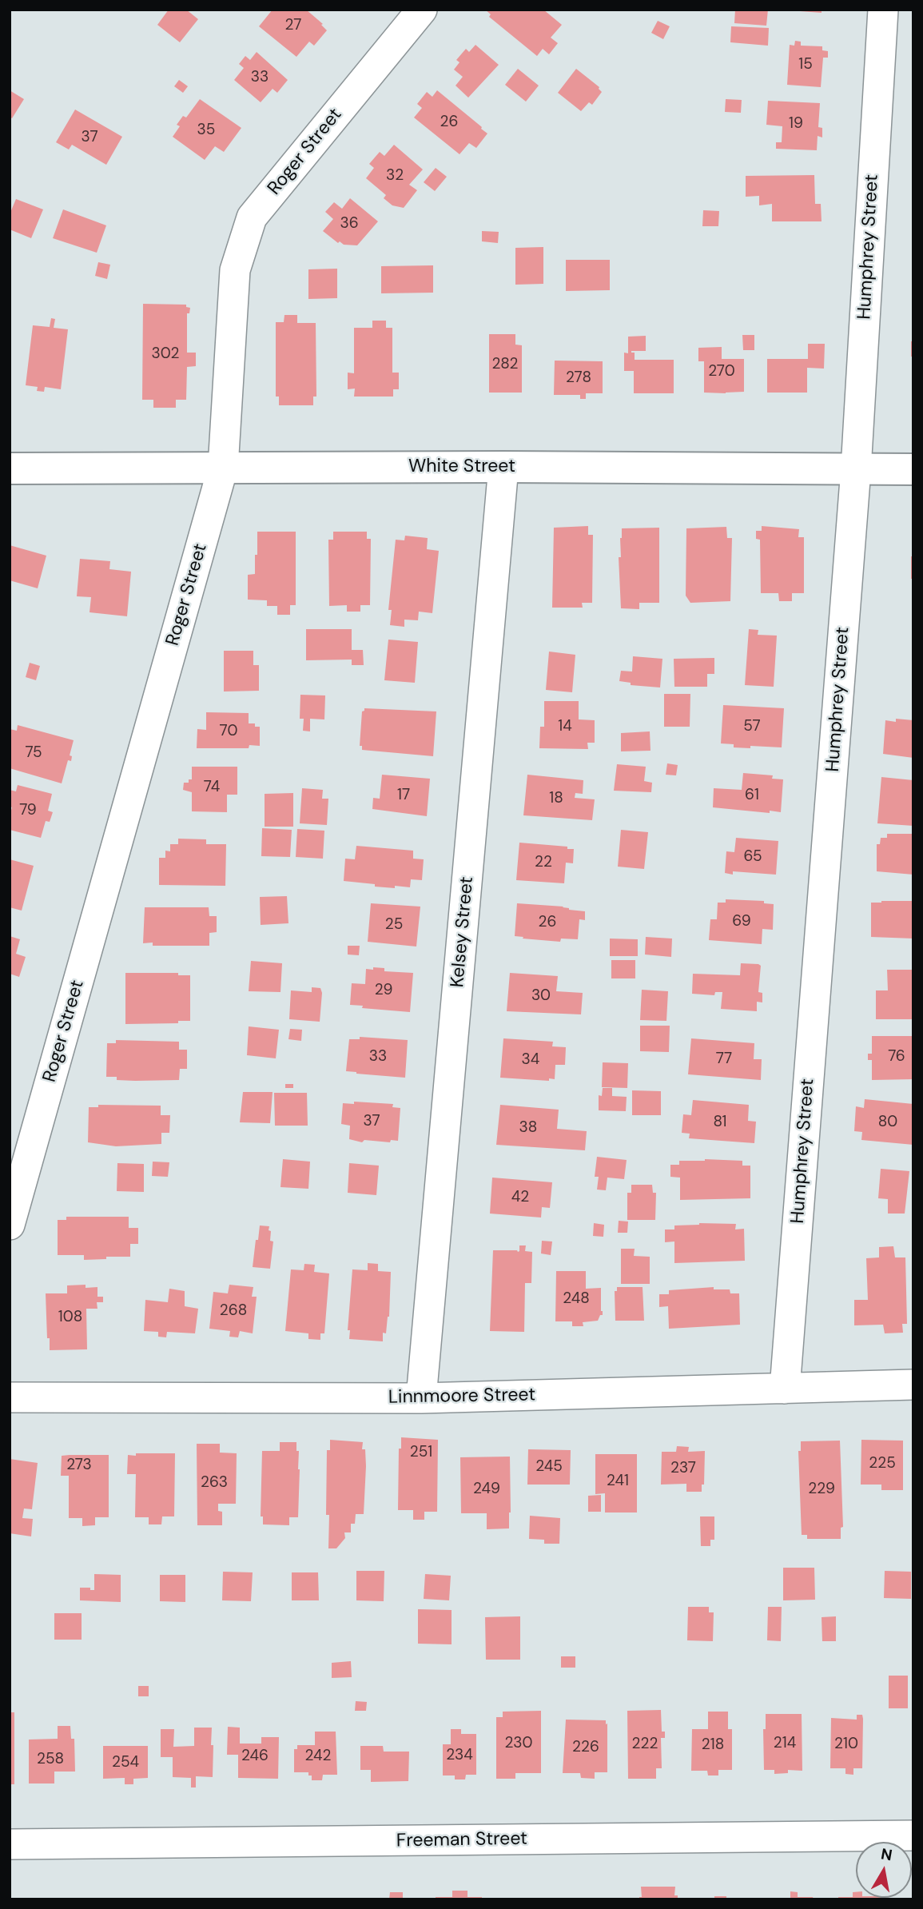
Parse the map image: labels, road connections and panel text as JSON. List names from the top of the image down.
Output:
{
  "streets": {
    "main road": ["White Street"],
    "street": [
      "Roger Street",
      "Humphrey Street",
      "Kelsey Street",
      "Linnmoore Street",
      "Freeman Street"
    ]
  },
  "crossings": [
    ["Roger Street", "White Street"],
    ["Humphrey Street", "White Street"],
    ["Humphrey Street", "Linnmoore Street"],
    ["White Street", "Kelsey Street"],
    ["Kelsey Street", "Linnmoore Street"]
  ],
  "house_numbers": [
    "27",
    "15",
    "33",
    "26",
    "19",
    "35",
    "37",
    "32",
    "36",
    "302",
    "282",
    "270",
    "278",
    "14",
    "57",
    "70",
    "75",
    "74",
    "17",
    "61",
    "18",
    "79",
    "65",
    "22",
    "69",
    "26",
    "25",
    "29",
    "30",
    "33",
    "76",
    "77",
    "34",
    "37",
    "81",
    "80",
    "38",
    "42",
    "248",
    "268",
    "108",
    "251",
    "225",
    "273",
    "245",
    "237",
    "241",
    "263",
    "249",
    "229",
    "230",
    "214",
    "222",
    "210",
    "218",
    "226",
    "234",
    "246",
    "242",
    "258",
    "254"
  ],
  "north": "top"
}
